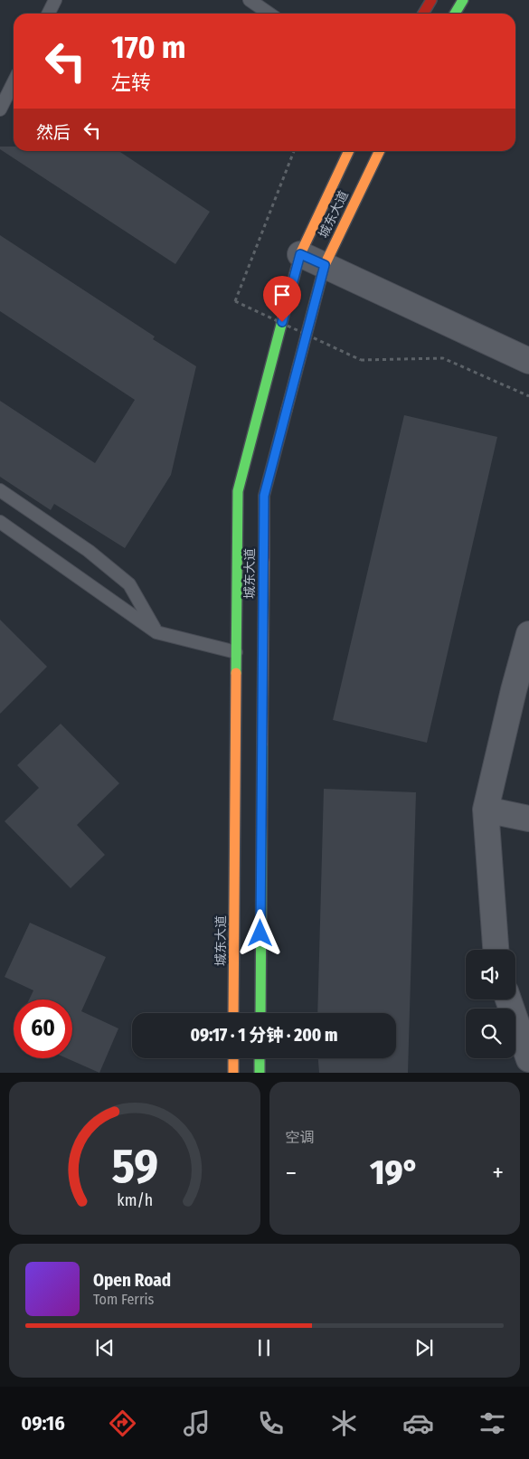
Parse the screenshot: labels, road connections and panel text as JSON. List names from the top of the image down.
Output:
{
  "streets": {
    "main road": ["城东大道"]
  },
  "page": {
    "turn": ["170 m", "左转"],
    "then": "然后",
    "limit": "60",
    "trip": "09:17 · 1 分钟 · 200 m",
    "tile": "空调",
    "heat": ["−", "19°", "+"],
    "song": ["Open Road", "Tom Ferris"],
    "tabs": "09:16",
    "gauge": ["59", "km/h"]
  }
}
